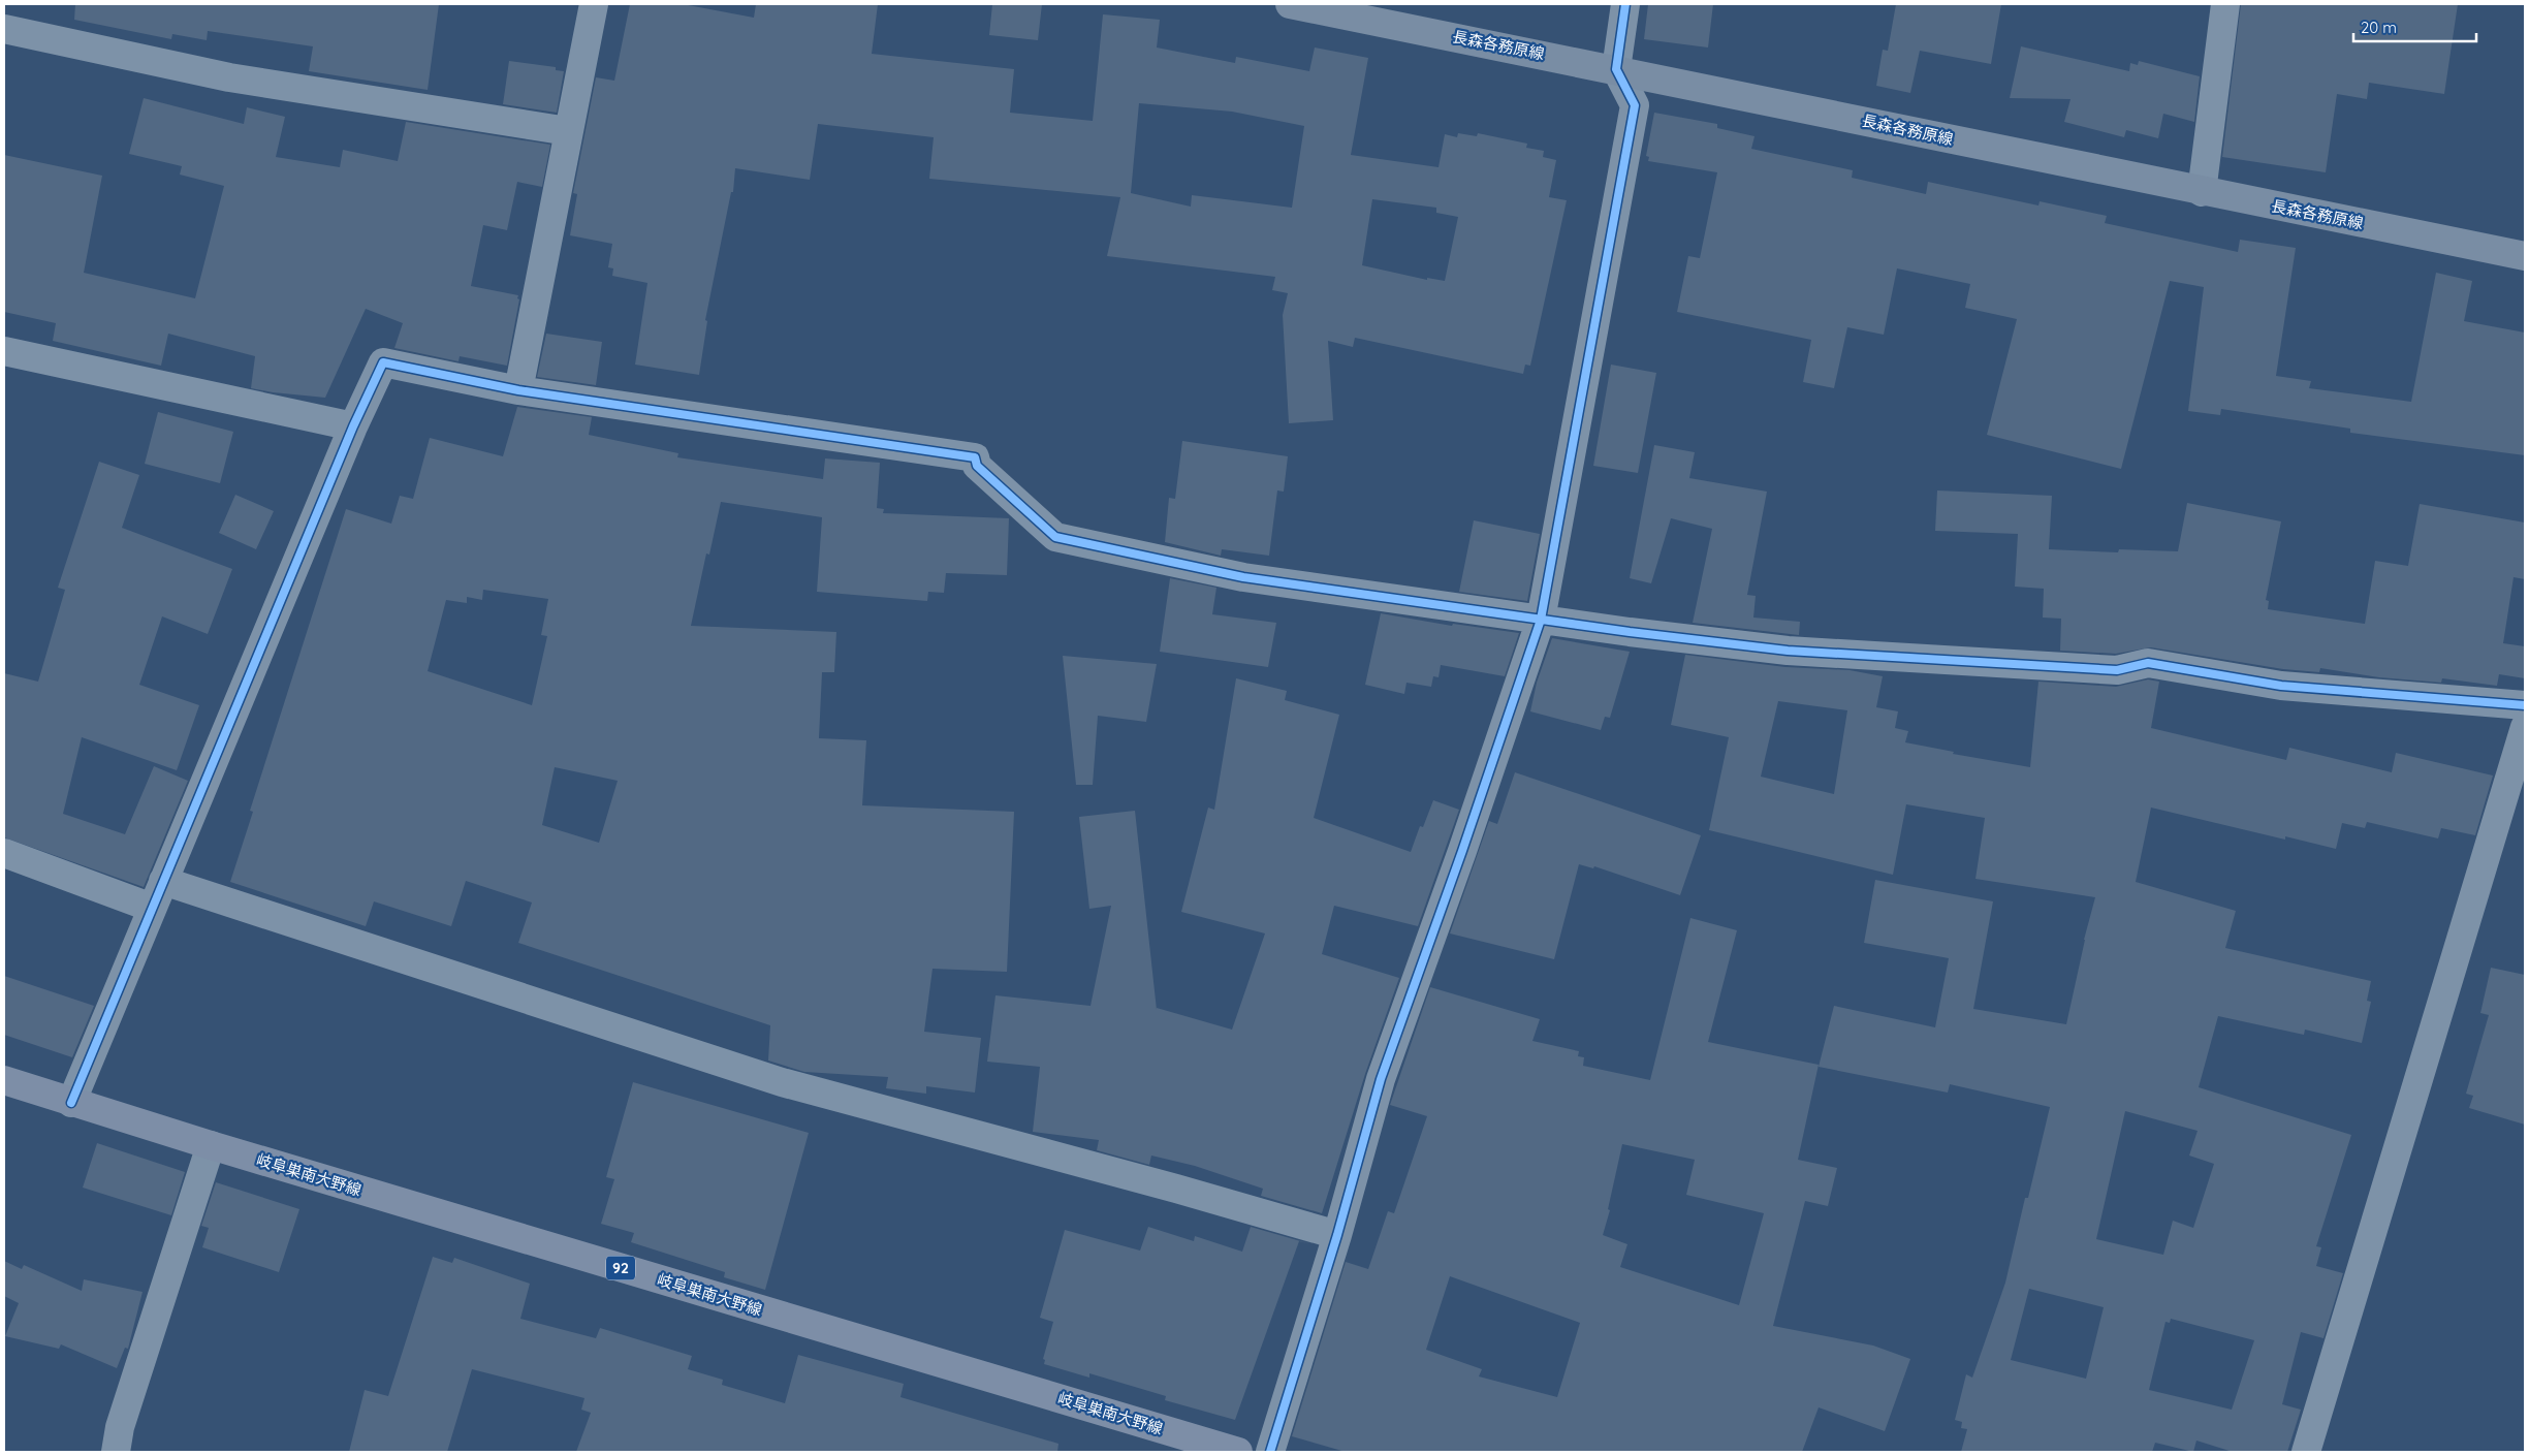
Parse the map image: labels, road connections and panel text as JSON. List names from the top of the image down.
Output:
{
  "streets": {
    "main road": ["長森各務原線", "岐阜巣南大野線", "92"]
  },
  "scale_bar": "20 m"
}
